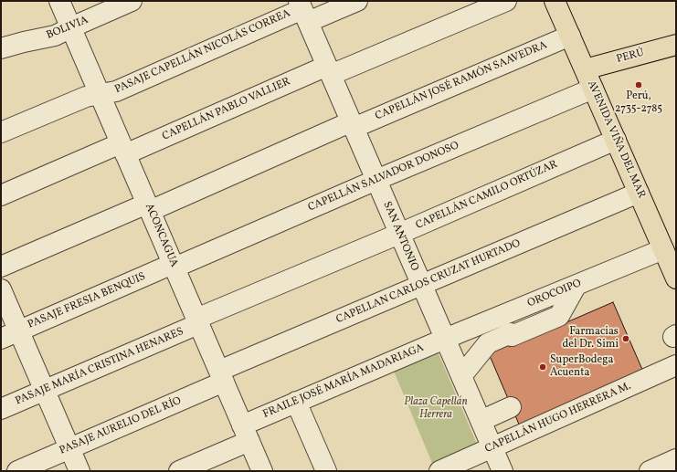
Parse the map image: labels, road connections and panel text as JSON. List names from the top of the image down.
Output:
{
  "streets": {
    "main road": ["PERÚ", "AVENIDA VIÑA DEL MAR"],
    "street": [
      "BOLIVIA",
      "PASAJE CAPELLÁN NICOLÁS CORREA",
      "CAPELLÁN JOSÉ RAMÓN SAAVEDRA",
      "CAPELLÁN PABLO VALLIER",
      "CAPELLÁN SALVADOR DONOSO",
      "CAPELLÁN CAMILO ORTÚZAR",
      "ACONCAGUA",
      "SAN ANTONIO",
      "CAPELLAN CARLOS CRUZAT HURTADO",
      "OROCOIPO",
      "PASAJE FRESIA BENQUIS",
      "PASAJE MARÍA CRISTINA HENARES",
      "FRAILE JOSÉ MARÍA MADARIAGA",
      "CAPELLÁN HUGO HERRERA M.",
      "PASAJE AURELIO DEL RÍO"
    ]
  },
  "crossings": [
    ["BOLIVIA", "ACONCAGUA"],
    ["PASAJE CAPELLÁN NICOLÁS CORREA", "ACONCAGUA"],
    ["PASAJE CAPELLÁN NICOLÁS CORREA", "SAN ANTONIO"],
    ["PERÚ", "AVENIDA VIÑA DEL MAR"],
    ["CAPELLÁN JOSÉ RAMÓN SAAVEDRA", "AVENIDA VIÑA DEL MAR"],
    ["CAPELLÁN JOSÉ RAMÓN SAAVEDRA", "ACONCAGUA"],
    ["CAPELLÁN JOSÉ RAMÓN SAAVEDRA", "SAN ANTONIO"],
    ["CAPELLÁN PABLO VALLIER", "ACONCAGUA"],
    ["CAPELLÁN PABLO VALLIER", "SAN ANTONIO"],
    ["AVENIDA VIÑA DEL MAR", "CAPELLÁN SALVADOR DONOSO"],
    ["AVENIDA VIÑA DEL MAR", "CAPELLÁN CAMILO ORTÚZAR"],
    ["AVENIDA VIÑA DEL MAR", "CAPELLAN CARLOS CRUZAT HURTADO"],
    ["AVENIDA VIÑA DEL MAR", "OROCOIPO"],
    ["CAPELLÁN SALVADOR DONOSO", "ACONCAGUA"],
    ["CAPELLÁN SALVADOR DONOSO", "SAN ANTONIO"],
    ["CAPELLÁN SALVADOR DONOSO", "PASAJE FRESIA BENQUIS"],
    ["CAPELLÁN CAMILO ORTÚZAR", "ACONCAGUA"],
    ["CAPELLÁN CAMILO ORTÚZAR", "SAN ANTONIO"],
    ["CAPELLÁN CAMILO ORTÚZAR", "PASAJE MARÍA CRISTINA HENARES"],
    ["ACONCAGUA", "CAPELLAN CARLOS CRUZAT HURTADO"],
    ["ACONCAGUA", "PASAJE FRESIA BENQUIS"],
    ["ACONCAGUA", "PASAJE MARÍA CRISTINA HENARES"],
    ["ACONCAGUA", "FRAILE JOSÉ MARÍA MADARIAGA"],
    ["ACONCAGUA", "PASAJE AURELIO DEL RÍO"],
    ["SAN ANTONIO", "CAPELLAN CARLOS CRUZAT HURTADO"],
    ["SAN ANTONIO", "OROCOIPO"],
    ["SAN ANTONIO", "FRAILE JOSÉ MARÍA MADARIAGA"],
    ["SAN ANTONIO", "CAPELLÁN HUGO HERRERA M."],
    ["CAPELLAN CARLOS CRUZAT HURTADO", "PASAJE AURELIO DEL RÍO"],
    ["OROCOIPO", "FRAILE JOSÉ MARÍA MADARIAGA"]
  ],
  "parks": ["Plaza Capellán Herrera"],
  "places": ["Perú, 2735-2785", "Farmacias del Dr. Simi", "SuperBodega Acuenta"]
}
